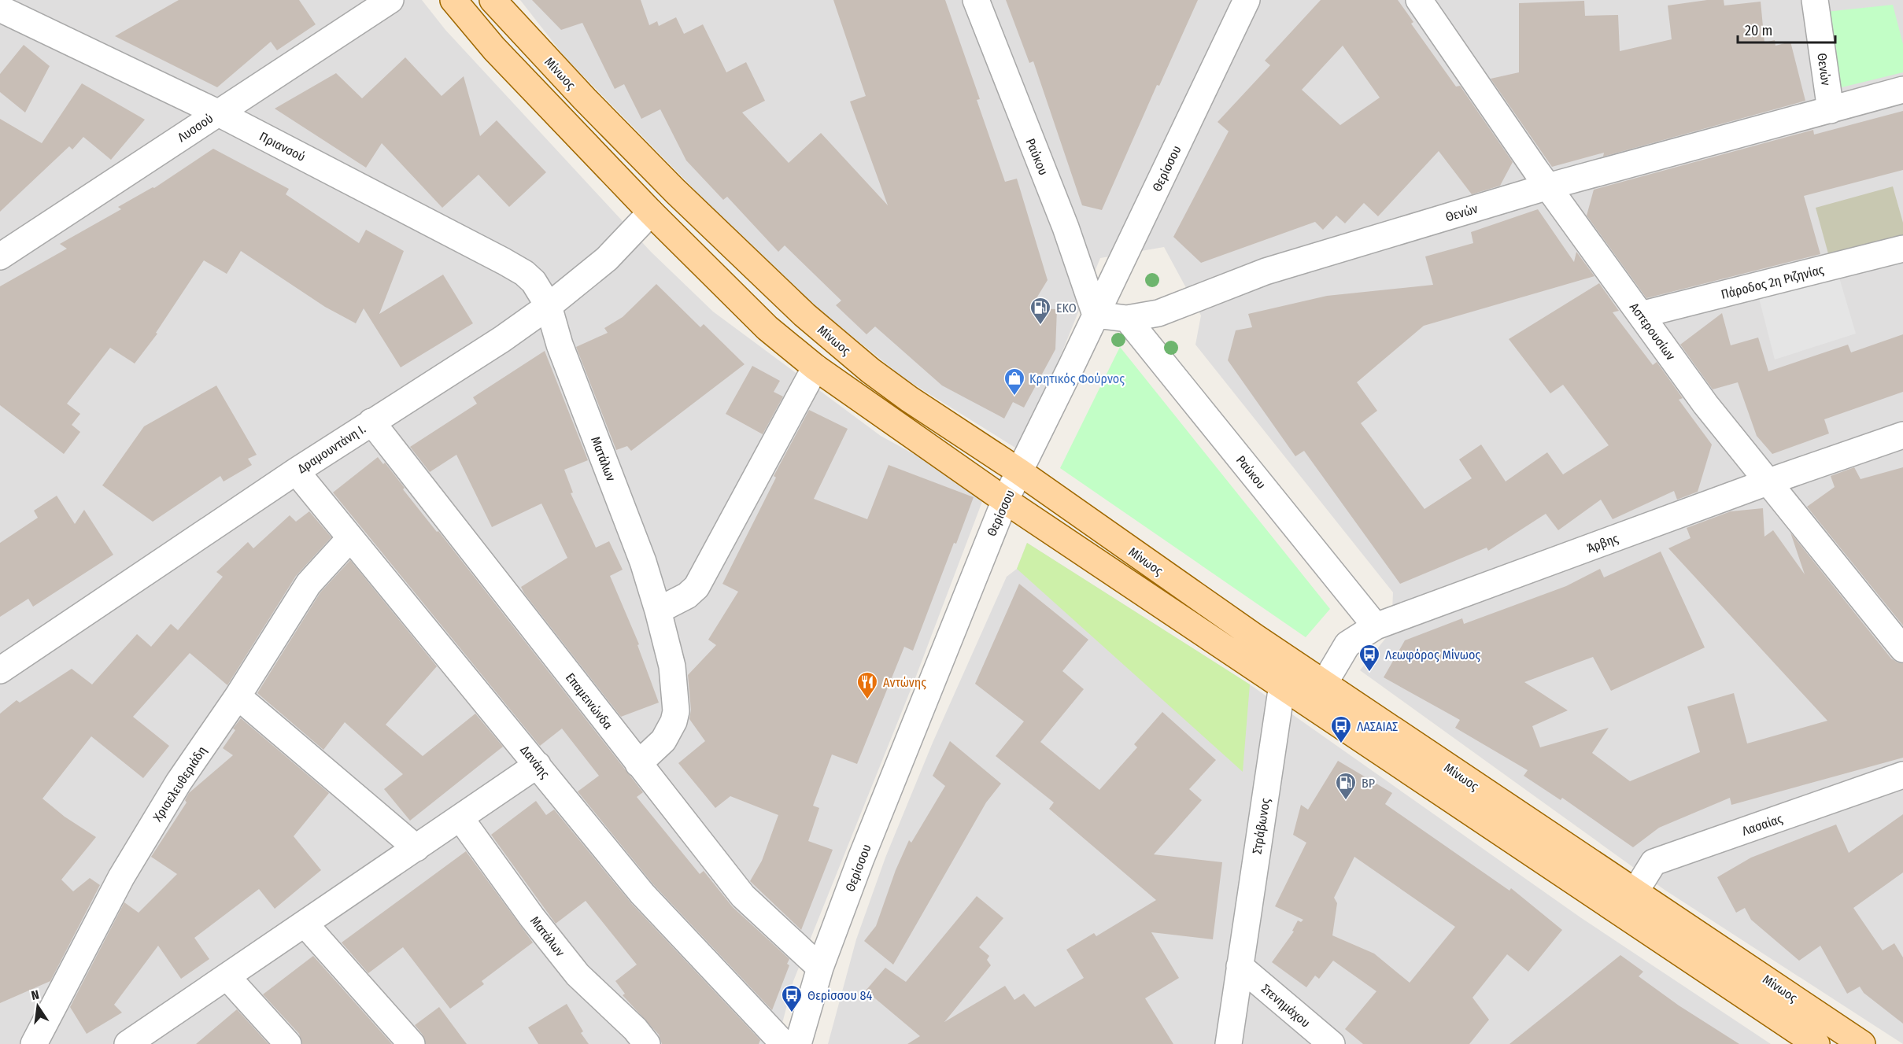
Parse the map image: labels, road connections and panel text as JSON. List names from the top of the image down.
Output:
{
  "streets": {
    "main road": ["Μίνωος"],
    "street": [
      "Θενών",
      "Λυσσού",
      "Πριανσού",
      "Ραύκου",
      "Θερίσσου",
      "Πάροδος 2η Ριζηνίας",
      "Αστερουσίων",
      "Δραμουντάνη Ι.",
      "Ματάλων",
      "Άρβης",
      "Επαμεινώνδα",
      "Δανάης",
      "Χρισελευθεριάδη",
      "Λασαίας",
      "Στράβωνος",
      "Στενημάχου"
    ]
  },
  "crossings": [
    ["Θενών", "Ραύκου"],
    ["Θενών", "Θερίσσου"],
    ["Θενών", "Αστερουσίων"],
    ["Μίνωος", "Θερίσσου"],
    ["Μίνωος", "Δραμουντάνη Ι."],
    ["Μίνωος", "Άρβης"],
    ["Μίνωος", "Λασαίας"],
    ["Μίνωος", "Στράβωνος"],
    ["Λυσσού", "Πριανσού"],
    ["Πριανσού", "Δραμουντάνη Ι."],
    ["Πριανσού", "Ματάλων"],
    ["Ραύκου", "Θερίσσου"],
    ["Ραύκου", "Άρβης"],
    ["Θερίσσου", "Επαμεινώνδα"],
    ["Πάροδος 2η Ριζηνίας", "Αστερουσίων"],
    ["Αστερουσίων", "Άρβης"],
    ["Δραμουντάνη Ι.", "Ματάλων"],
    ["Δραμουντάνη Ι.", "Επαμεινώνδα"],
    ["Δραμουντάνη Ι.", "Δανάης"],
    ["Ματάλων", "Επαμεινώνδα"],
    ["Δανάης", "Χρισελευθεριάδη"],
    ["Στράβωνος", "Στενημάχου"]
  ],
  "places": {
    "fuel station": ["ΕΚΟ", "BP"],
    "shop": ["Κρητικός Φούρνος"],
    "bus stop": ["Λεωφόρος Μίνωος", "ΛΑΣΑΙΑΣ", "Θερίσσου 84"],
    "restaurant": ["Αντώνης"]
  },
  "scale_bar": "20 m",
  "north": "top"
}
